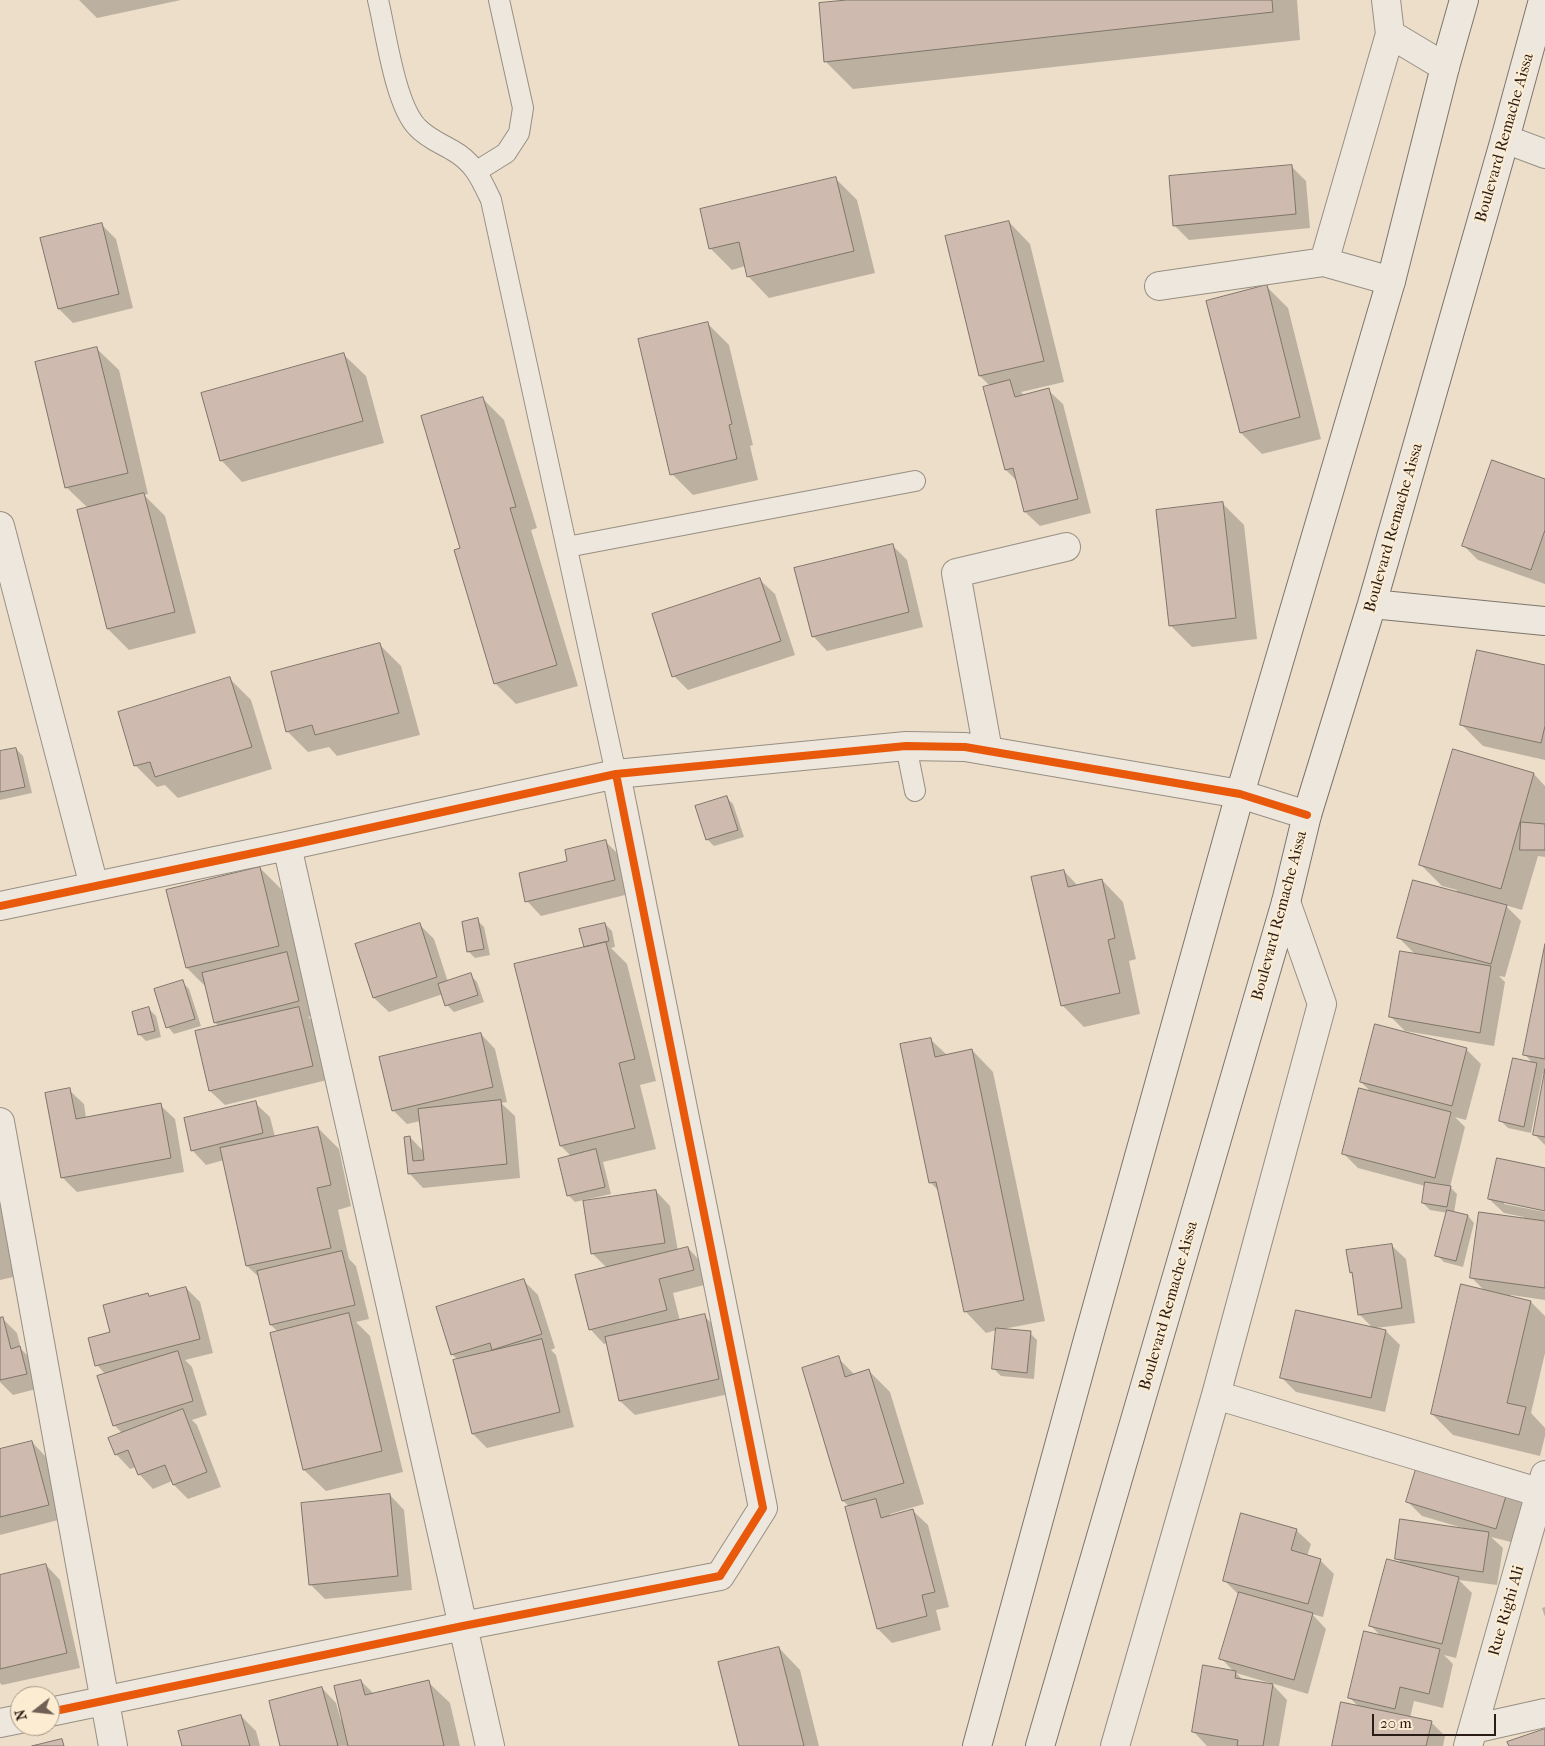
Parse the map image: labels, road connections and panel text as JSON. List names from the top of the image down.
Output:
{
  "streets": {
    "street": ["Boulevard Remache Aissa", "Rue Righi Ali"]
  },
  "scale_bar": "20 m",
  "north": "left"
}
